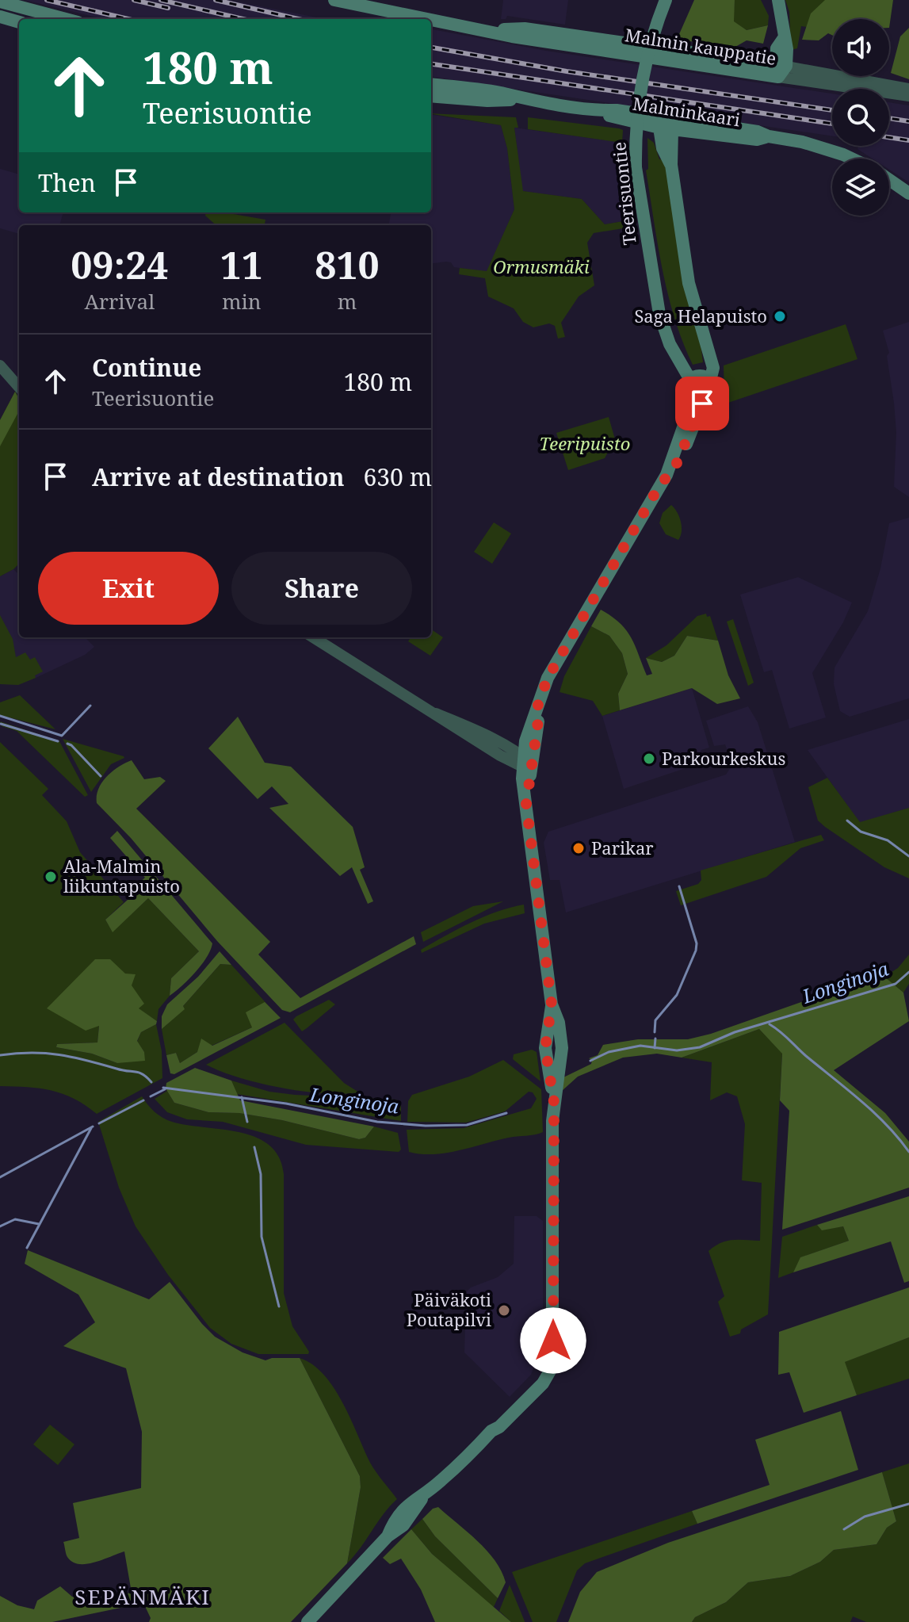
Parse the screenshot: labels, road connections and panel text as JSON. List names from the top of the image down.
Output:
{
  "streets": {
    "main road": ["Malmin kauppatie", "Malminkaari", "Teerisuontie"]
  },
  "districts": ["SEPÄNMÄKI"],
  "water": ["Longinoja"],
  "parks": ["Ormusmäki", "Teeripuisto"],
  "places": [
    "Saga Helapuisto",
    "Parkourkeskus",
    "Parikar",
    "Ala-Malmin liikuntapuisto",
    "Päiväkoti Poutapilvi"
  ],
  "page": {
    "turn": ["180 m", "Teerisuontie"],
    "then": "Then",
    "eta": [
      "09:24",
      "Arrival",
      "11",
      "min",
      "810",
      "m"
    ],
    "list": [
      {
        "name": "Continue",
        "note": "Teerisuontie",
        "value": "180 m"
      },
      {
        "name": "Arrive at destination",
        "value": "630 m"
      }
    ],
    "buttons": ["Exit", "Share"]
  }
}
